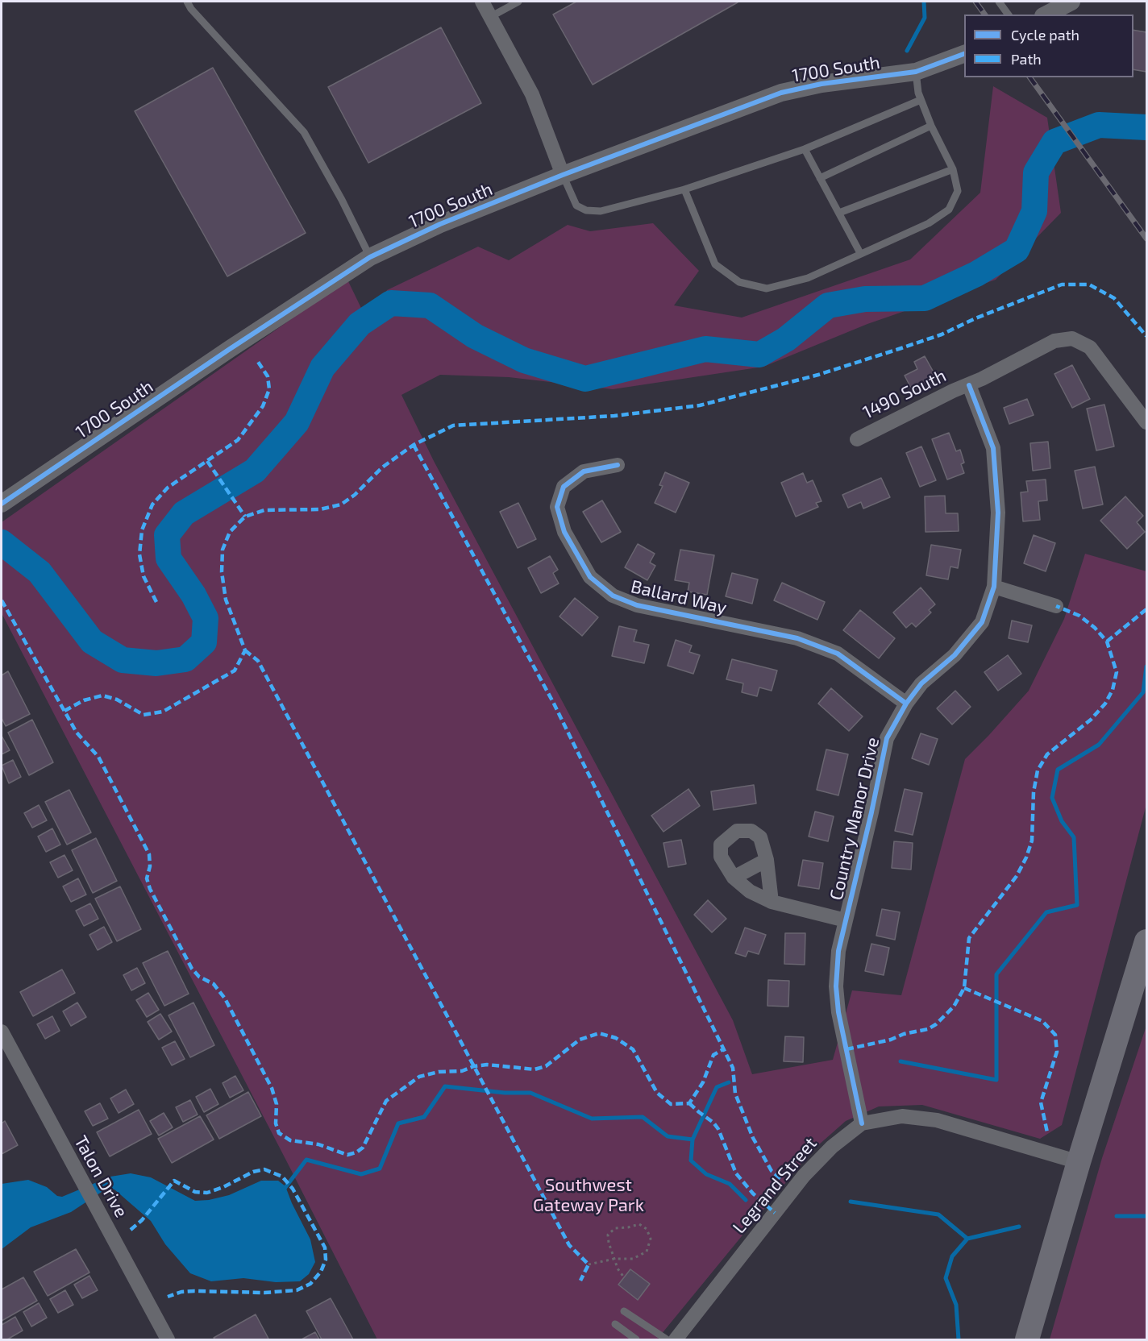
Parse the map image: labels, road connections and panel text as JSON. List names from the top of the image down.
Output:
{
  "streets": {
    "street": [
      "1700 South",
      "1490 South",
      "Ballard Way",
      "Country Manor Drive",
      "Talon Drive",
      "Legrand Street"
    ]
  },
  "crossings": [
    ["1490 South", "Country Manor Drive"],
    ["Ballard Way", "Country Manor Drive"],
    ["Country Manor Drive", "Legrand Street"]
  ],
  "parks": ["Southwest Gateway Park"],
  "legend": ["Cycle path", "Path"]
}
